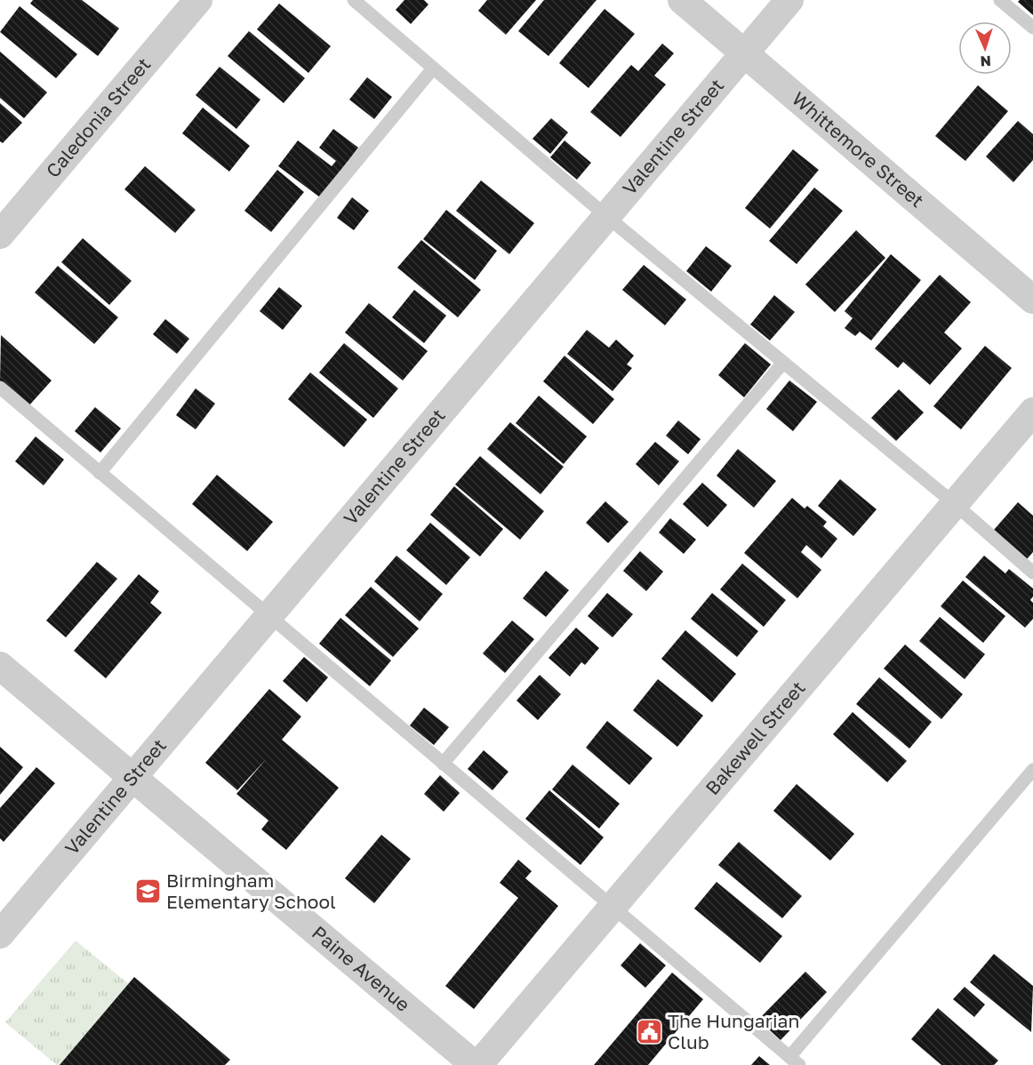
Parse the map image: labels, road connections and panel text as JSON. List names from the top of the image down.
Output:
{
  "streets": {
    "street": [
      "Caledonia Street",
      "Valentine Street",
      "Whittemore Street",
      "Bakewell Street",
      "Paine Avenue"
    ]
  },
  "crossings": [
    ["Valentine Street", "Whittemore Street"],
    ["Valentine Street", "Paine Avenue"],
    ["Bakewell Street", "Paine Avenue"]
  ],
  "places": {
    "school or university": ["Birmingham Elementary School"],
    "public building": ["The Hungarian Club"]
  },
  "north": "bottom"
}
